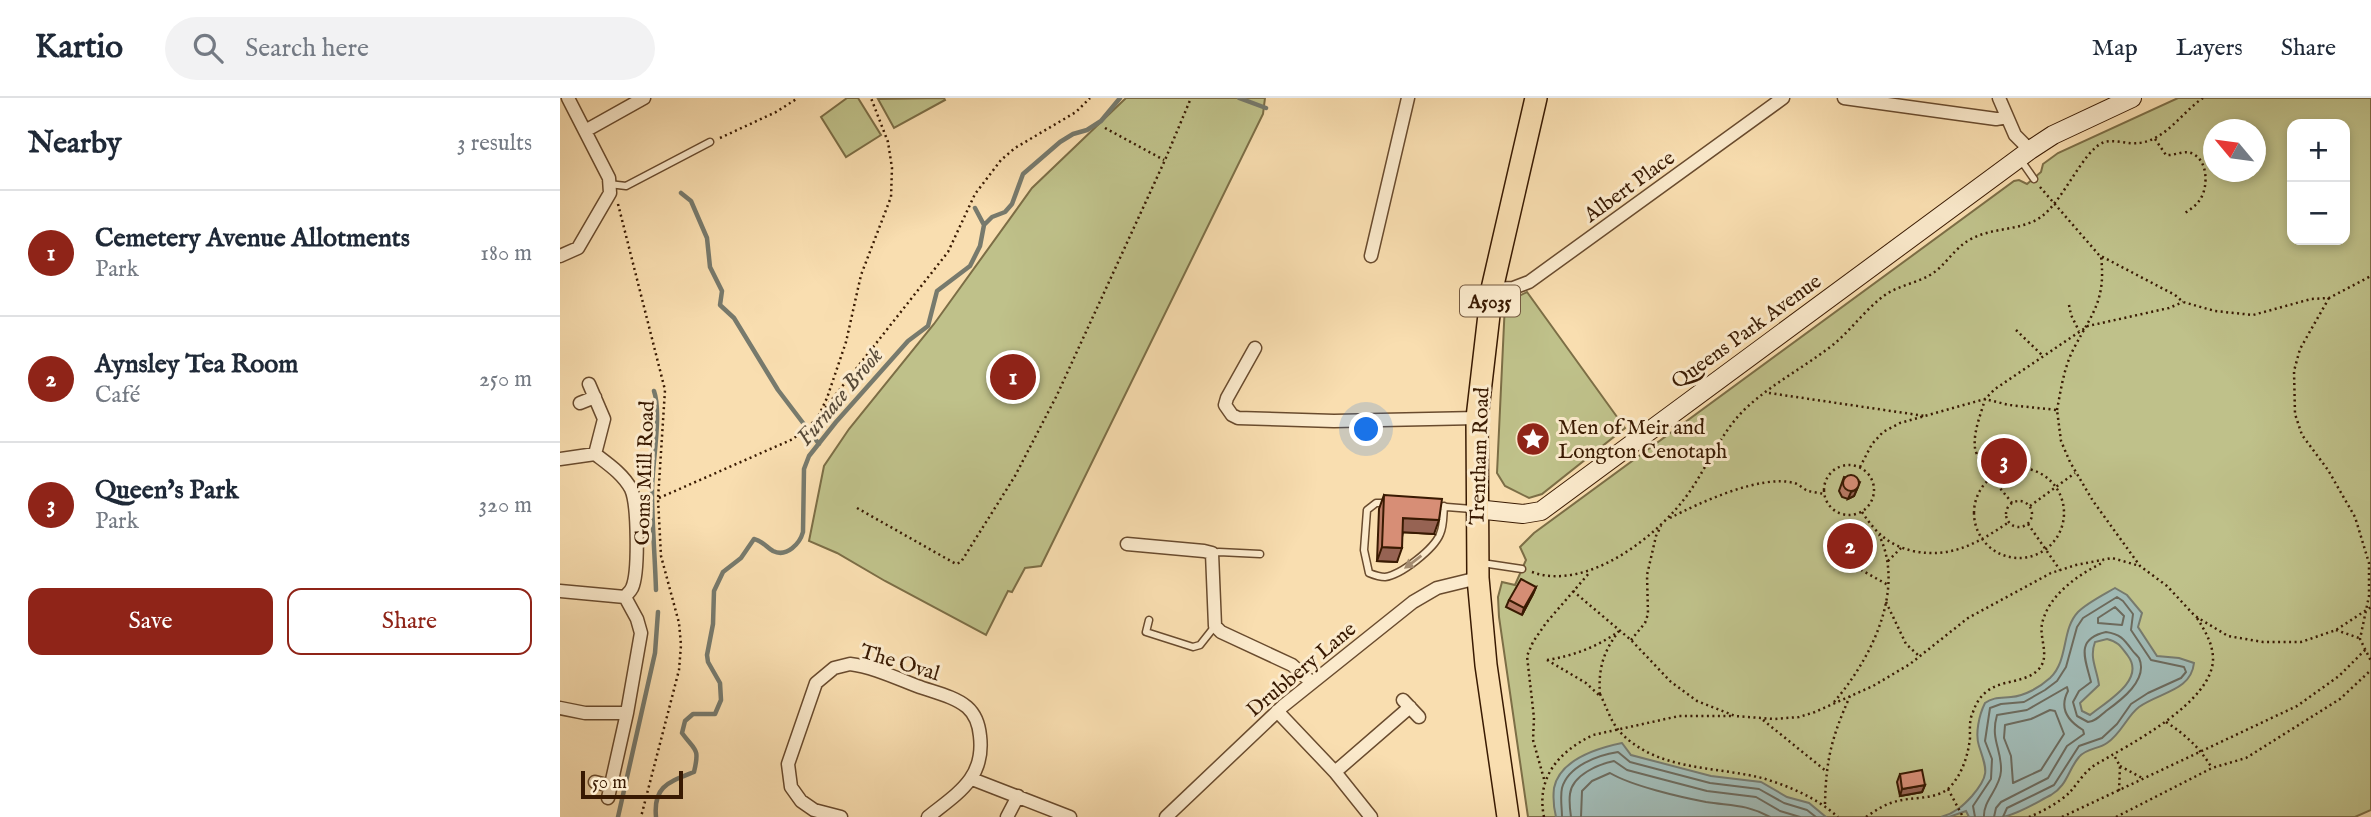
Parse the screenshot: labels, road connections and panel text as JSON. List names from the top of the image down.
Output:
{
  "streets": {
    "main road": ["A5035", "Trentham Road"],
    "street": [
      "Albert Place",
      "Queens Park Avenue",
      "The Oval",
      "Drubbery Lane"
    ],
    "path": ["Goms Mill Road"]
  },
  "crossings": [
    ["Albert Place", "Trentham Road"],
    ["Queens Park Avenue", "Trentham Road"],
    ["Trentham Road", "Drubbery Lane"]
  ],
  "water": ["Furnace Brook"],
  "places": {
    "place": ["Men of Meir and Longton Cenotaph"]
  },
  "scale_bar": "50 m",
  "north": "top left",
  "page": {
    "header": "Kartio",
    "search": "Search here",
    "nav": ["Map", "Layers", "Share"],
    "heading": ["Nearby", "3 results"],
    "map_buttons": ["+", "−"],
    "list": [
      {
        "mark": "1",
        "name": "Cemetery Avenue Allotments",
        "note": "Park",
        "value": "180 m"
      },
      {
        "mark": "2",
        "name": "Aynsley Tea Room",
        "note": "Café",
        "value": "250 m"
      },
      {
        "mark": "3",
        "name": "Queen's Park",
        "note": "Park",
        "value": "320 m"
      }
    ],
    "pins": ["1", "3", "2"],
    "buttons": ["Save", "Share"],
    "scale": "50 m"
  }
}
